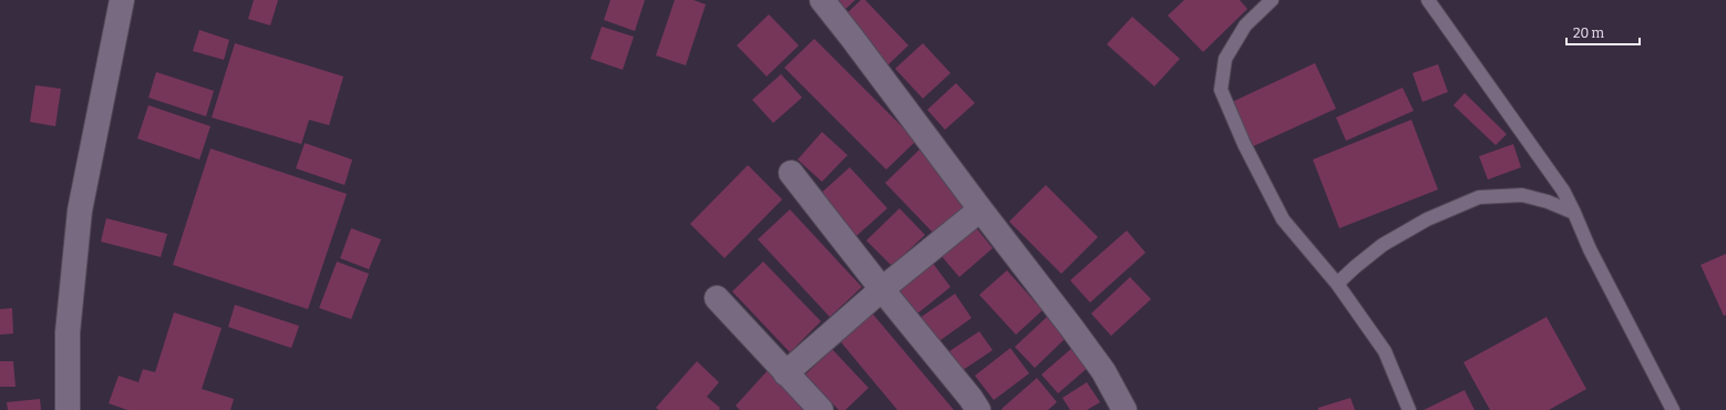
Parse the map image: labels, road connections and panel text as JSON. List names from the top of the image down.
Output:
{
  "scale_bar": "20 m"
}
